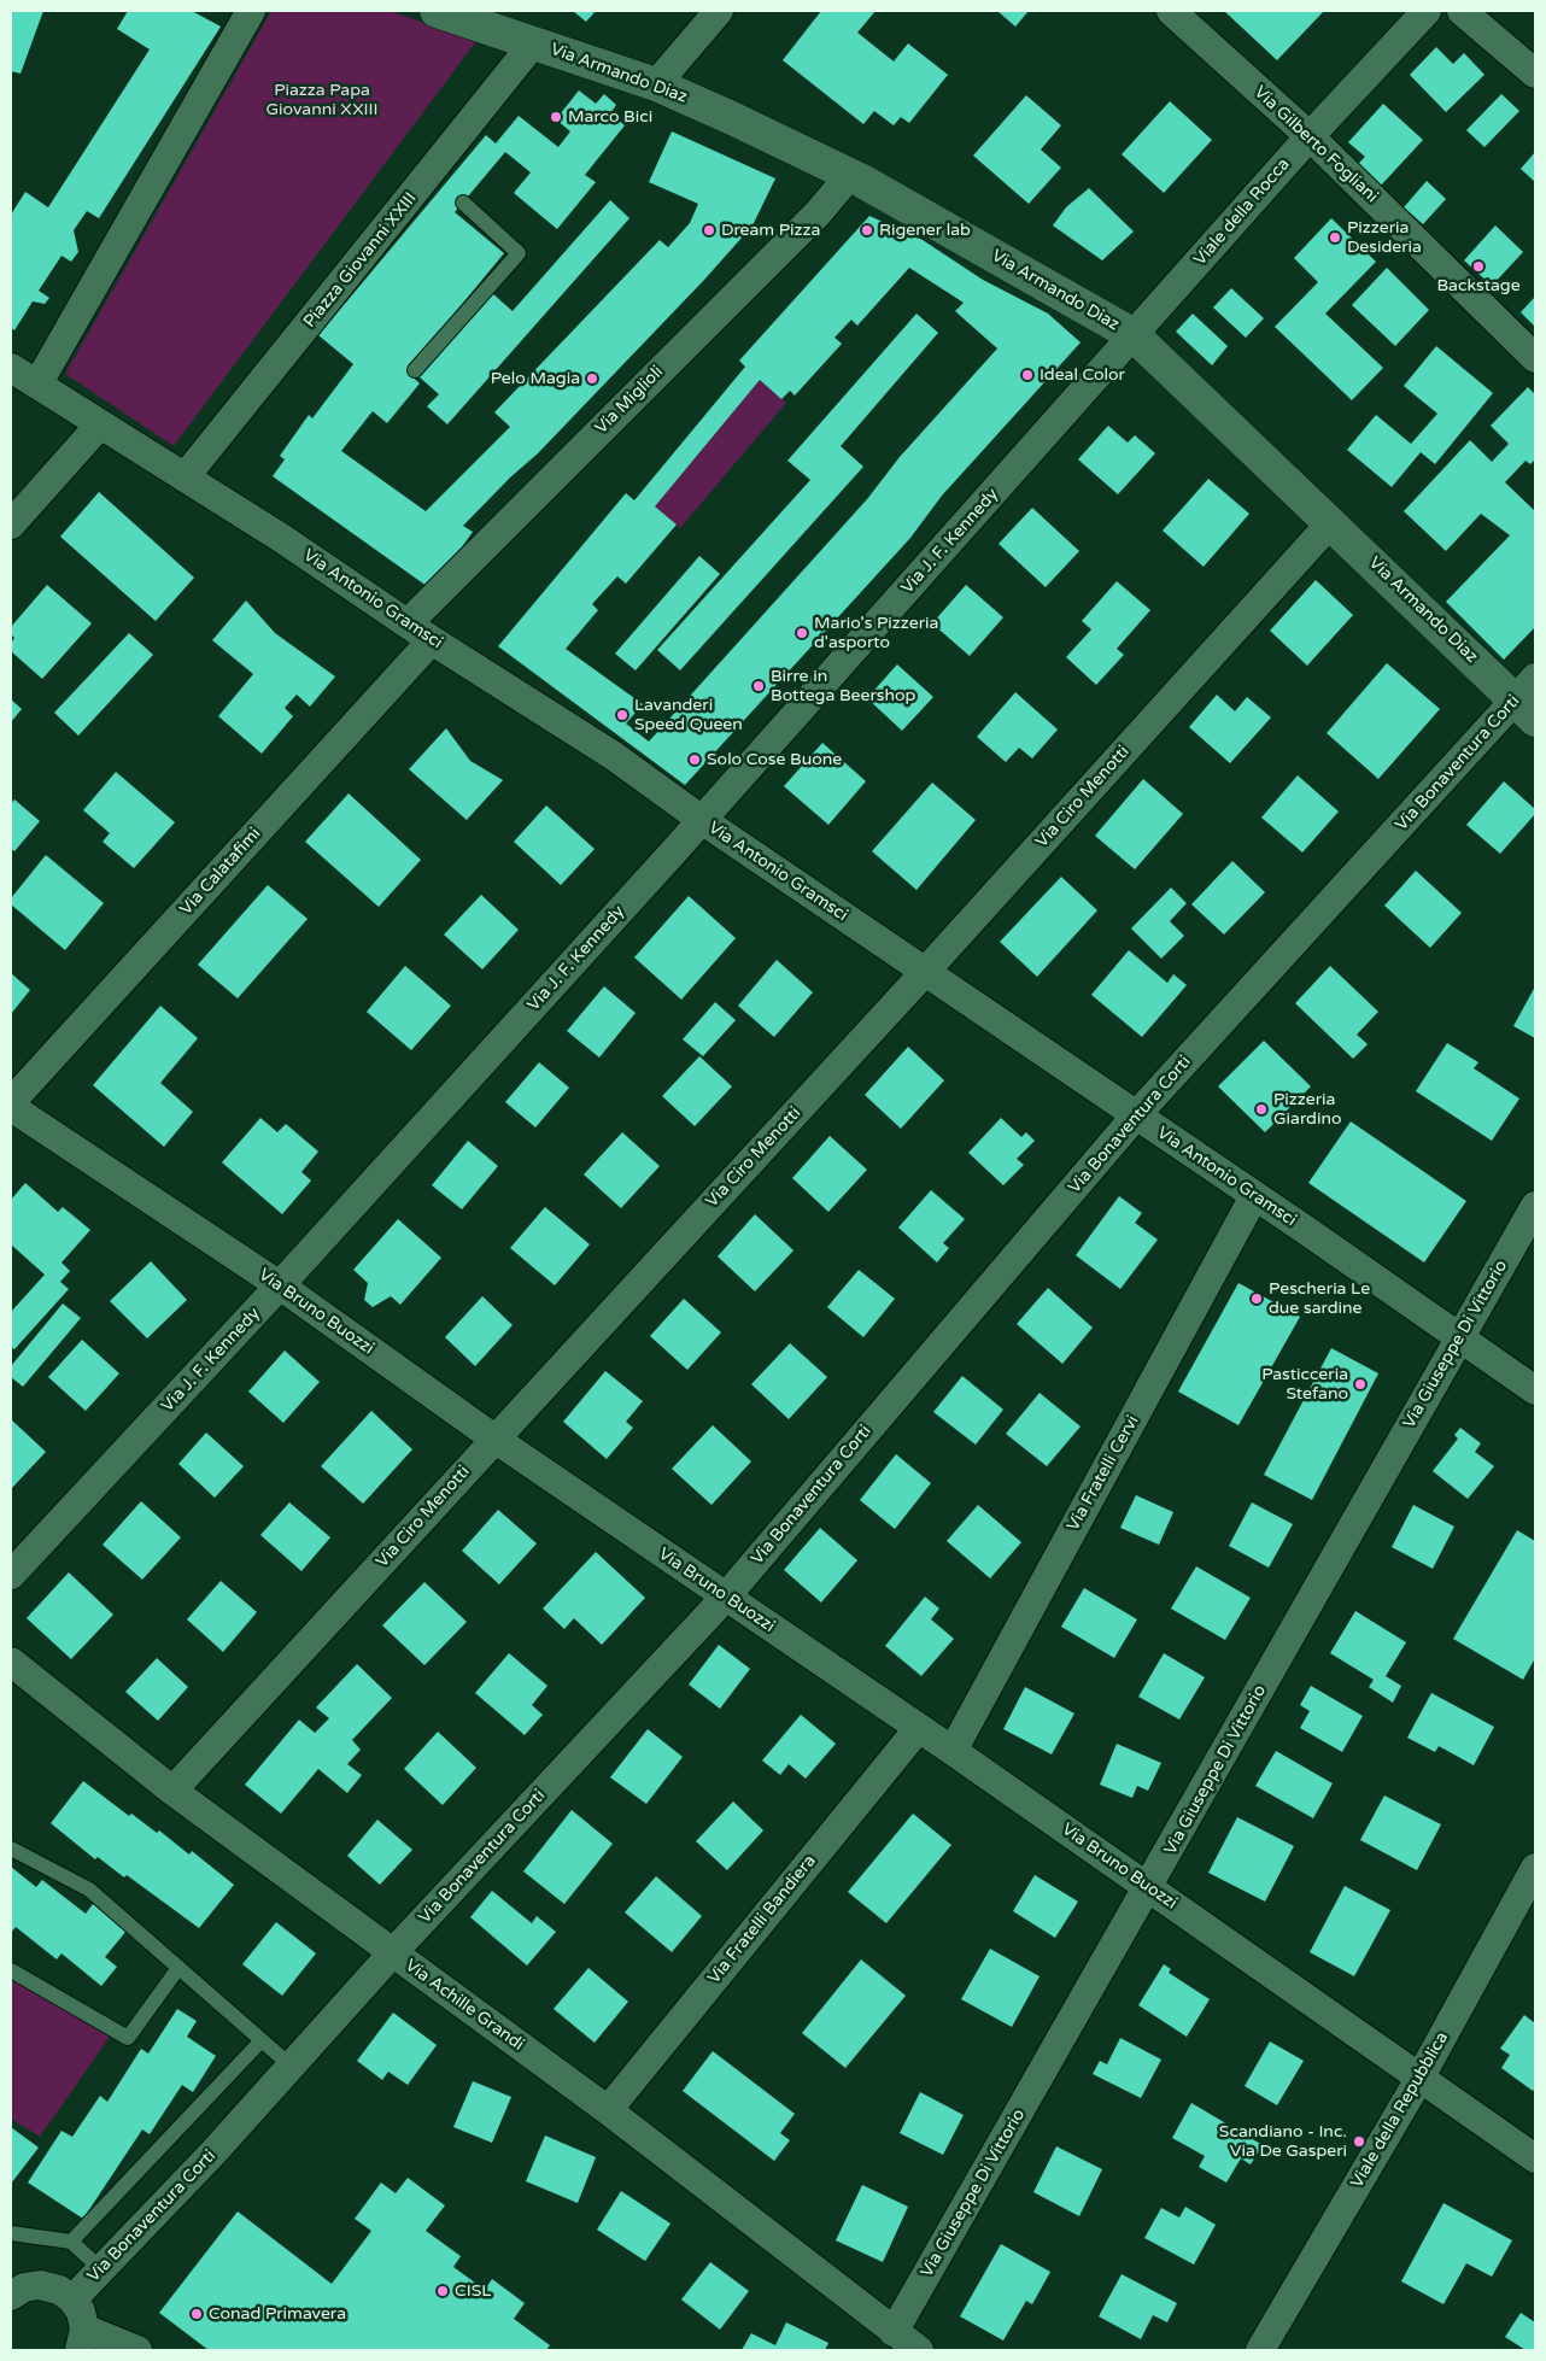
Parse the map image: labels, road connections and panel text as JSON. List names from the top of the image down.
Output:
{
  "streets": {
    "street": [
      "Via Armando Diaz",
      "Via Gilberto Fogliani",
      "Viale della Rocca",
      "Piazza Giovanni XXIII",
      "Via Miglioli",
      "Via J. F. Kennedy",
      "Via Antonio Gramsci",
      "Via Bonaventura Corti",
      "Via Ciro Menotti",
      "Via Calatafimi",
      "Via Bruno Buozzi",
      "Via Giuseppe Di Vittorio",
      "Via Fratelli Cervi",
      "Via Fratelli Bandiera",
      "Via Achille Grandi",
      "Viale della Repubblica"
    ]
  },
  "crossings": [
    ["Via Armando Diaz", "Viale della Rocca"],
    ["Via Armando Diaz", "Piazza Giovanni XXIII"],
    ["Via Armando Diaz", "Via Miglioli"],
    ["Via Armando Diaz", "Via J. F. Kennedy"],
    ["Via Armando Diaz", "Via Bonaventura Corti"],
    ["Via Armando Diaz", "Via Ciro Menotti"],
    ["Via Gilberto Fogliani", "Viale della Rocca"],
    ["Viale della Rocca", "Via J. F. Kennedy"],
    ["Piazza Giovanni XXIII", "Via Antonio Gramsci"],
    ["Via Miglioli", "Via Antonio Gramsci"],
    ["Via J. F. Kennedy", "Via Antonio Gramsci"],
    ["Via J. F. Kennedy", "Via Bruno Buozzi"],
    ["Via Antonio Gramsci", "Via Bonaventura Corti"],
    ["Via Antonio Gramsci", "Via Ciro Menotti"],
    ["Via Antonio Gramsci", "Via Calatafimi"],
    ["Via Antonio Gramsci", "Via Giuseppe Di Vittorio"],
    ["Via Antonio Gramsci", "Via Fratelli Cervi"],
    ["Via Bonaventura Corti", "Via Bruno Buozzi"],
    ["Via Bonaventura Corti", "Via Achille Grandi"],
    ["Via Ciro Menotti", "Via Bruno Buozzi"],
    ["Via Ciro Menotti", "Via Achille Grandi"],
    ["Via Bruno Buozzi", "Via Giuseppe Di Vittorio"],
    ["Via Bruno Buozzi", "Via Fratelli Cervi"],
    ["Via Bruno Buozzi", "Via Fratelli Bandiera"],
    ["Via Bruno Buozzi", "Viale della Repubblica"],
    ["Via Giuseppe Di Vittorio", "Via Achille Grandi"],
    ["Via Fratelli Bandiera", "Via Achille Grandi"]
  ],
  "parks": ["Piazza Papa Giovanni XXIII"],
  "places": [
    "Marco Bici",
    "Dream Pizza",
    "Rigener lab",
    "Pizzeria Desideria",
    "Backstage",
    "Ideal Color",
    "Pelo Magia",
    "Mario's Pizzeria d'asporto",
    "Birre in Bottega Beershop",
    "Lavanderi Speed Queen",
    "Solo Cose Buone",
    "Pizzeria Giardino",
    "Pescheria Le due sardine",
    "Pasticceria Stefano",
    "Scandiano - Inc. Via De Gasperi",
    "CISL",
    "Conad Primavera"
  ]
}
